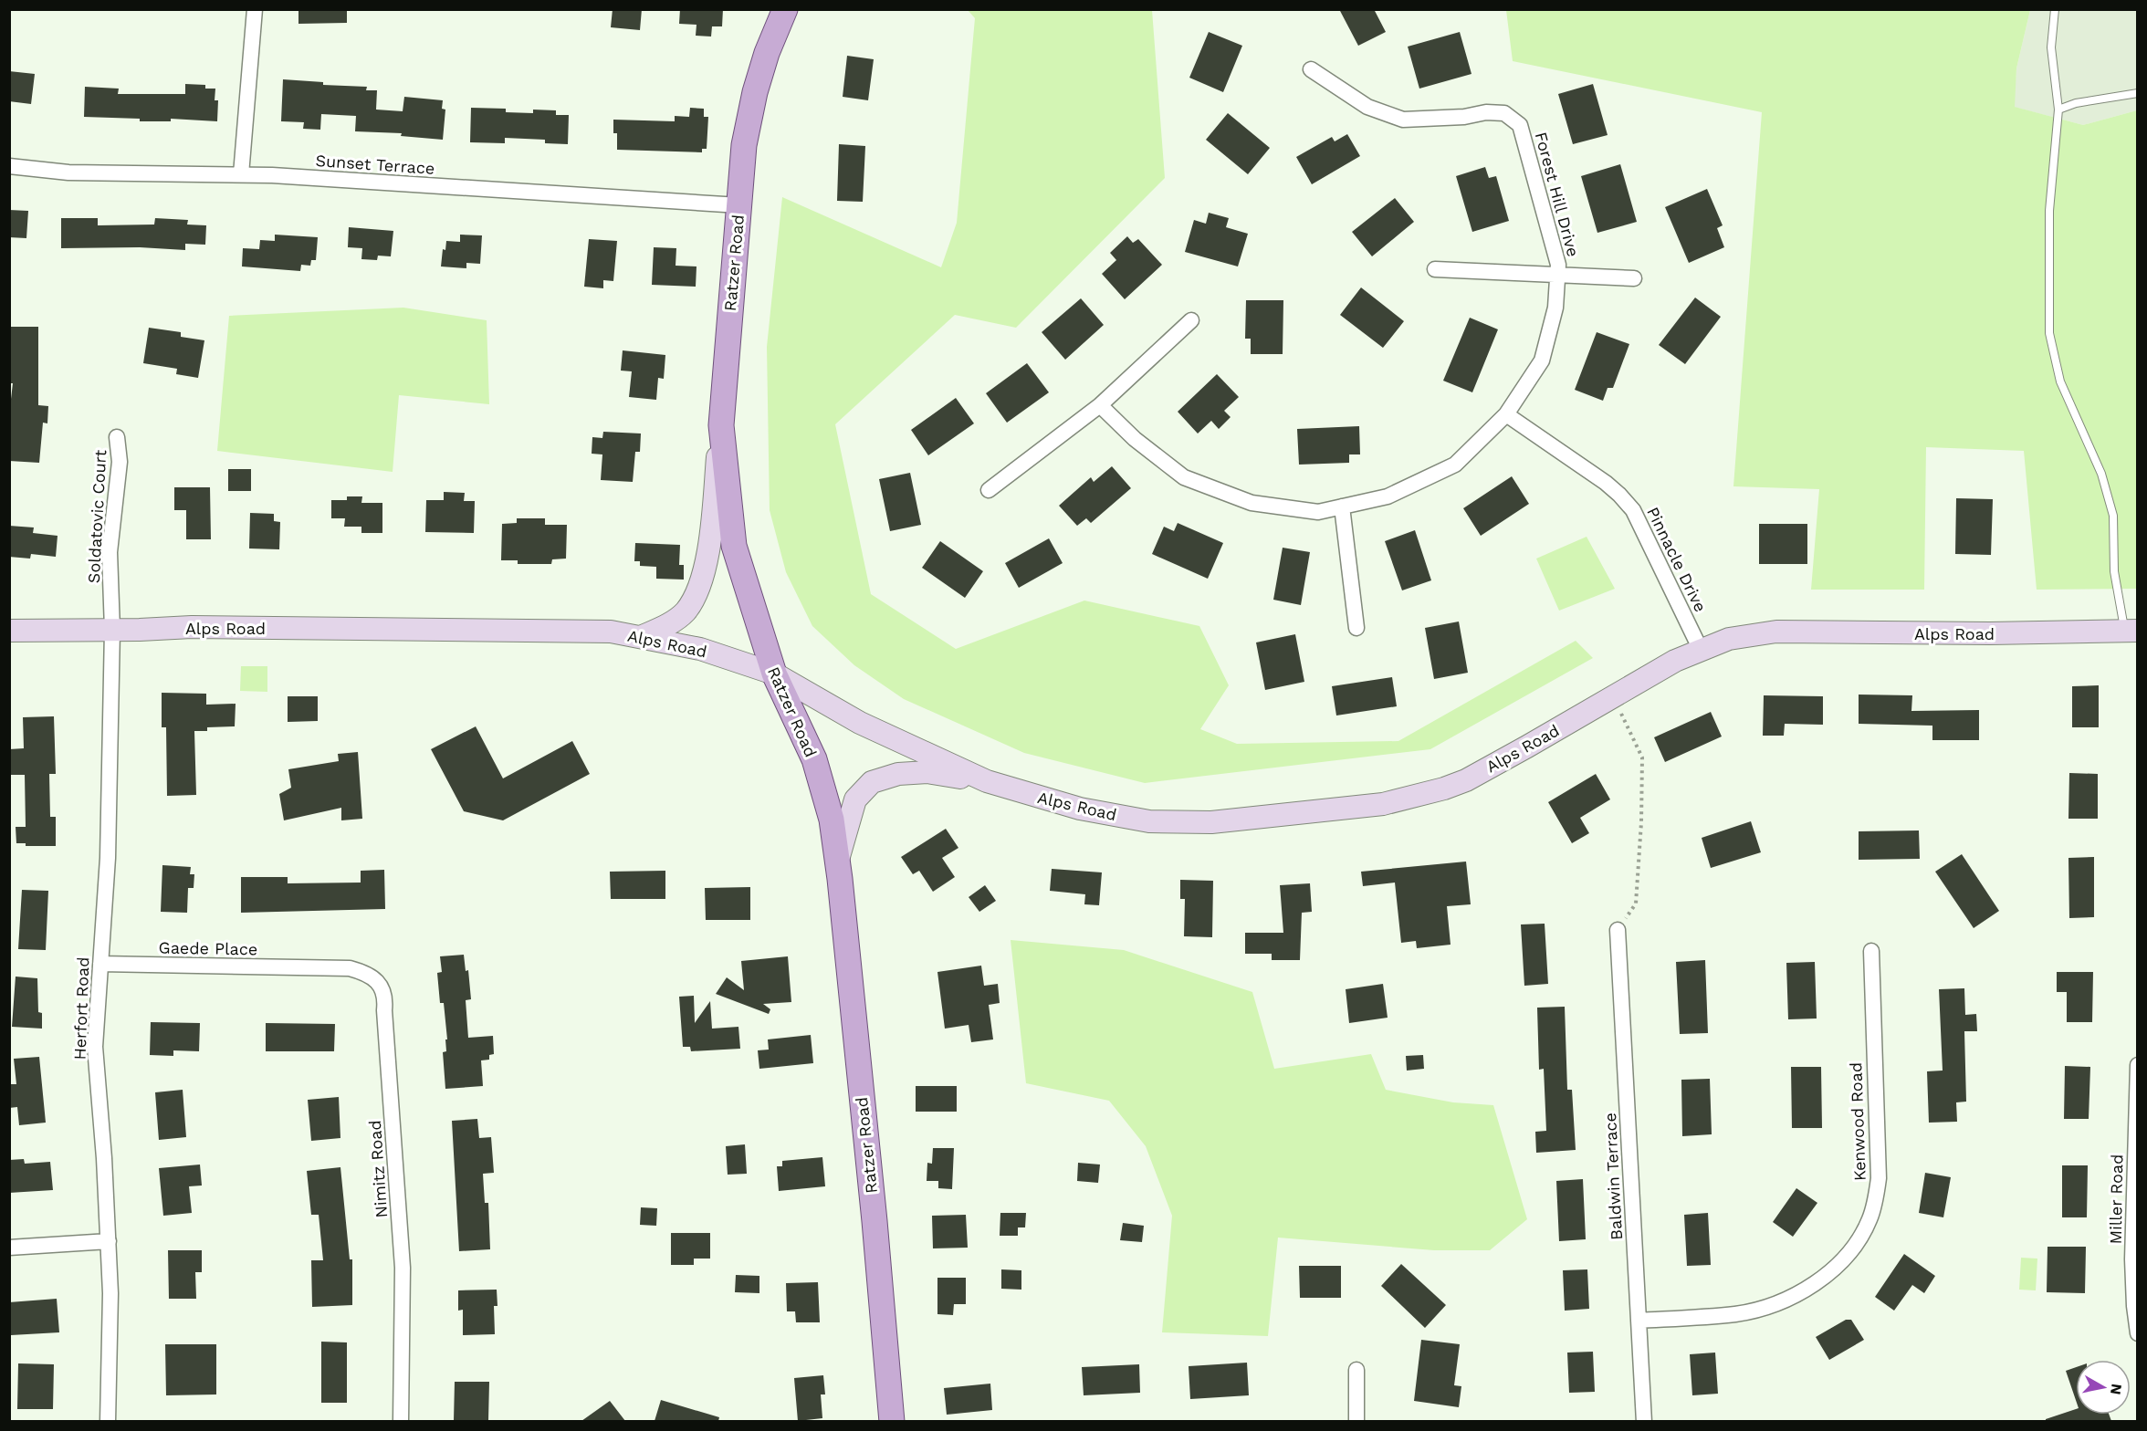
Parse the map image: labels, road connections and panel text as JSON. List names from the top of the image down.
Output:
{
  "streets": {
    "main road": ["Ratzer Road", "Alps Road"],
    "street": [
      "Sunset Terrace",
      "Forest Hill Drive",
      "Soldatovic Court",
      "Pinnacle Drive",
      "Gaede Place",
      "Herfort Road",
      "Kenwood Road",
      "Nimitz Road",
      "Baldwin Terrace",
      "Miller Road"
    ]
  },
  "crossings": [
    ["Sunset Terrace", "Ratzer Road"],
    ["Forest Hill Drive", "Pinnacle Drive"],
    ["Ratzer Road", "Alps Road"],
    ["Soldatovic Court", "Alps Road"],
    ["Soldatovic Court", "Herfort Road"],
    ["Pinnacle Drive", "Alps Road"],
    ["Alps Road", "Herfort Road"],
    ["Gaede Place", "Herfort Road"],
    ["Gaede Place", "Nimitz Road"],
    ["Kenwood Road", "Baldwin Terrace"]
  ],
  "north": "right"
}
